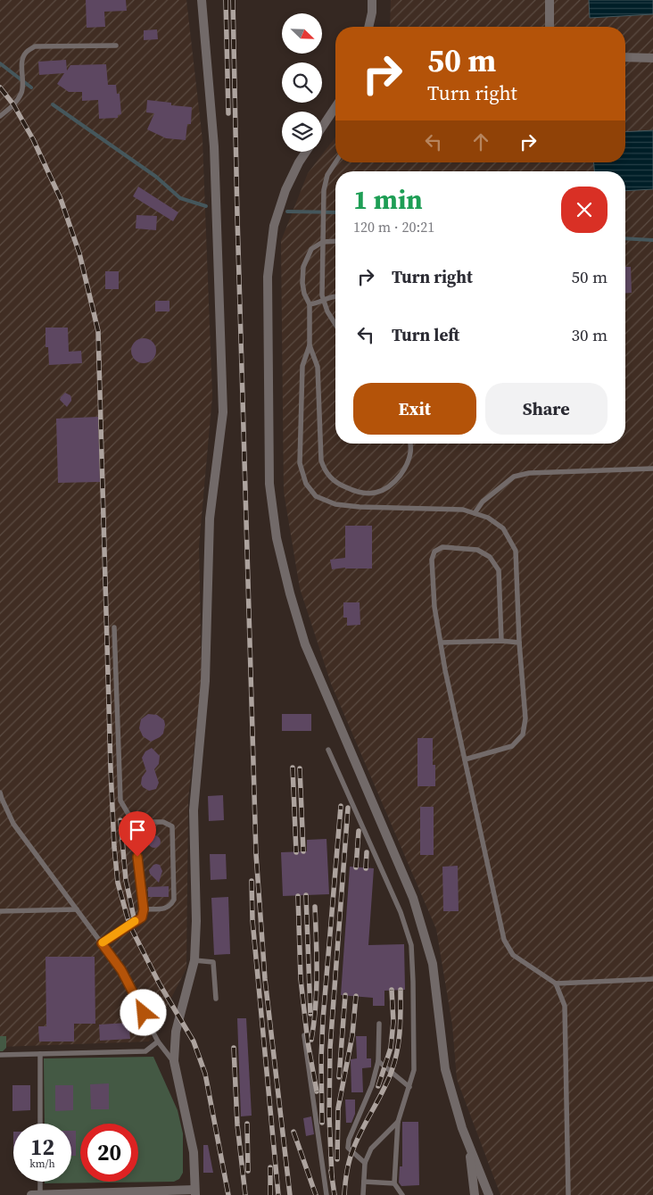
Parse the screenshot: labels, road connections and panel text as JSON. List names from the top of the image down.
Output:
{
  "north": "bottom right",
  "page": {
    "turn": ["50 m", "Turn right"],
    "heading": ["1 min", "120 m · 20:21"],
    "list": [
      {
        "name": "Turn right",
        "value": "50 m"
      },
      {
        "name": "Turn left",
        "value": "30 m"
      }
    ],
    "buttons": ["Exit", "Share"],
    "speed": "12 km/h",
    "limit": "20"
  }
}
